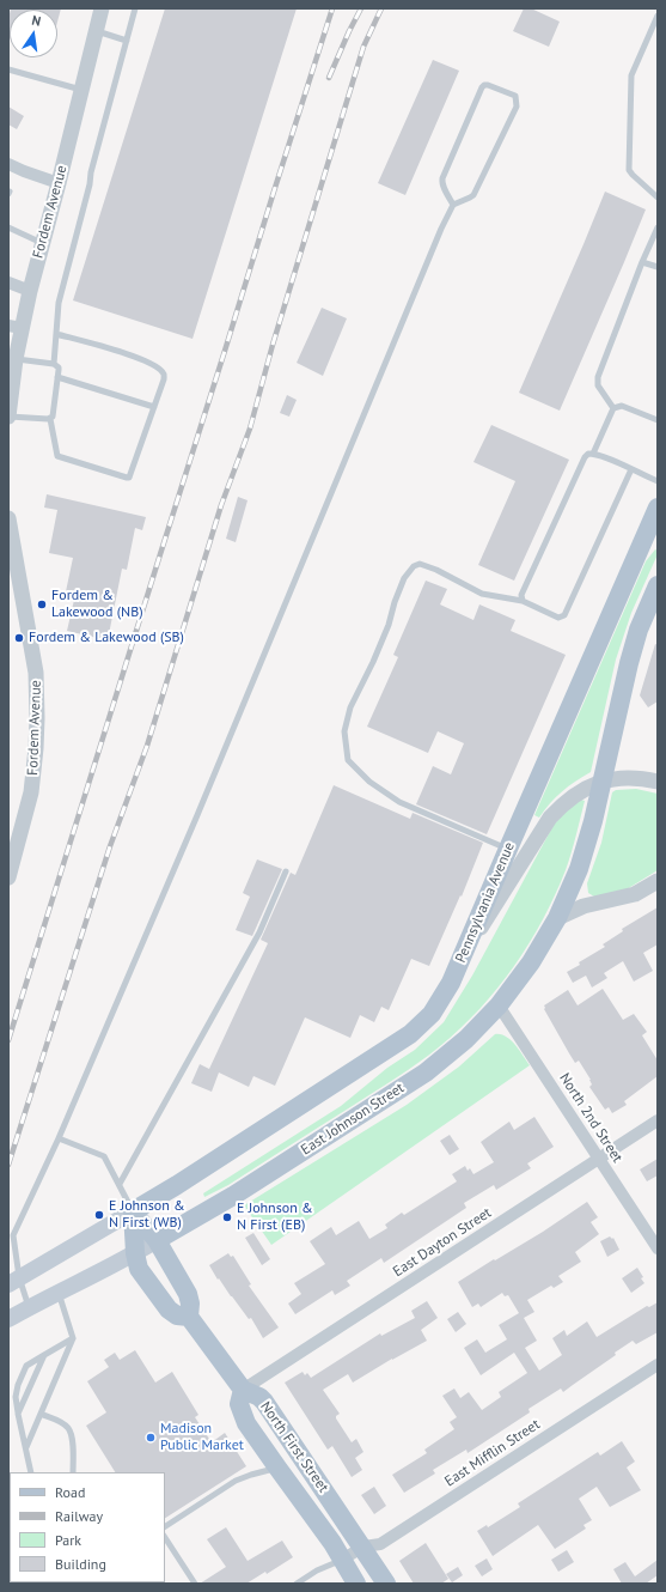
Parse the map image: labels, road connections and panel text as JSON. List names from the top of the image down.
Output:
{
  "streets": {
    "main road": ["Pennsylvania Avenue", "East Johnson Street", "North First Street"],
    "street": [
      "Fordem Avenue",
      "North 2nd Street",
      "East Dayton Street",
      "East Mifflin Street"
    ]
  },
  "crossings": [
    ["North 2nd Street", "East Johnson Street"],
    ["North 2nd Street", "East Dayton Street"],
    ["East Dayton Street", "North First Street"],
    ["North First Street", "East Mifflin Street"]
  ],
  "places": [
    "Fordem & Lakewood (NB)",
    "Fordem & Lakewood (SB)",
    "E Johnson & N First (WB)",
    "E Johnson & N First (EB)",
    "Madison Public Market"
  ],
  "legend": [
    "Road",
    "Railway",
    "Park",
    "Building"
  ],
  "north": "top"
}
